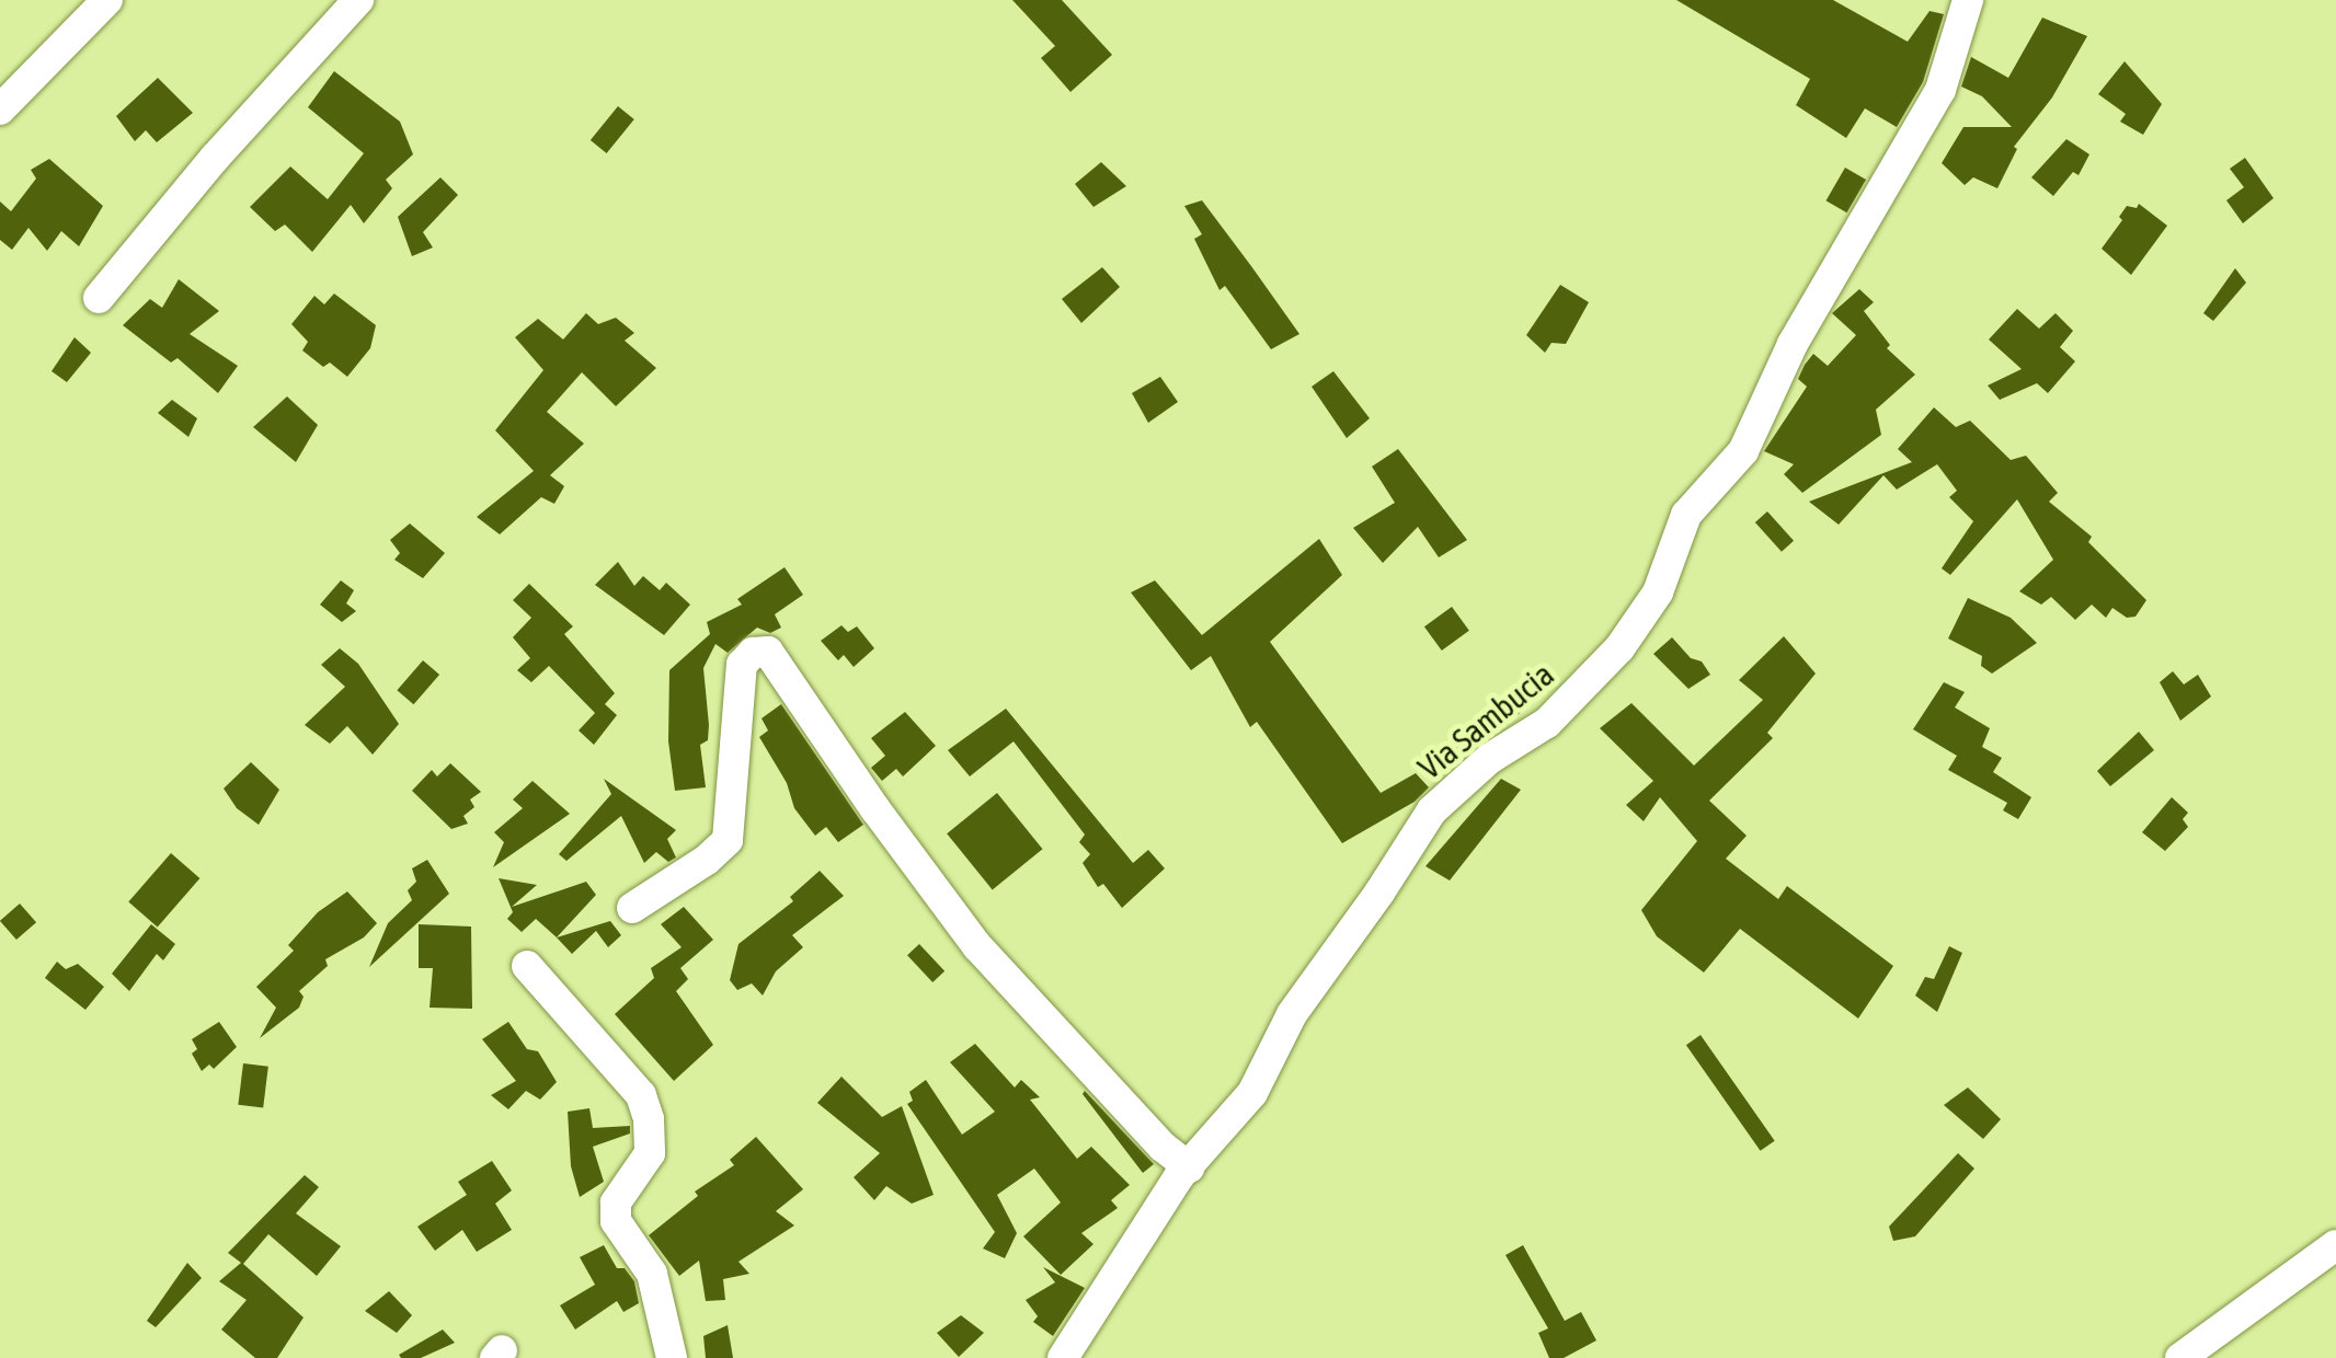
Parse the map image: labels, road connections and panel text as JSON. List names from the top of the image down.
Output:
{
  "streets": {
    "street": ["Via Sambucia"]
  }
}
